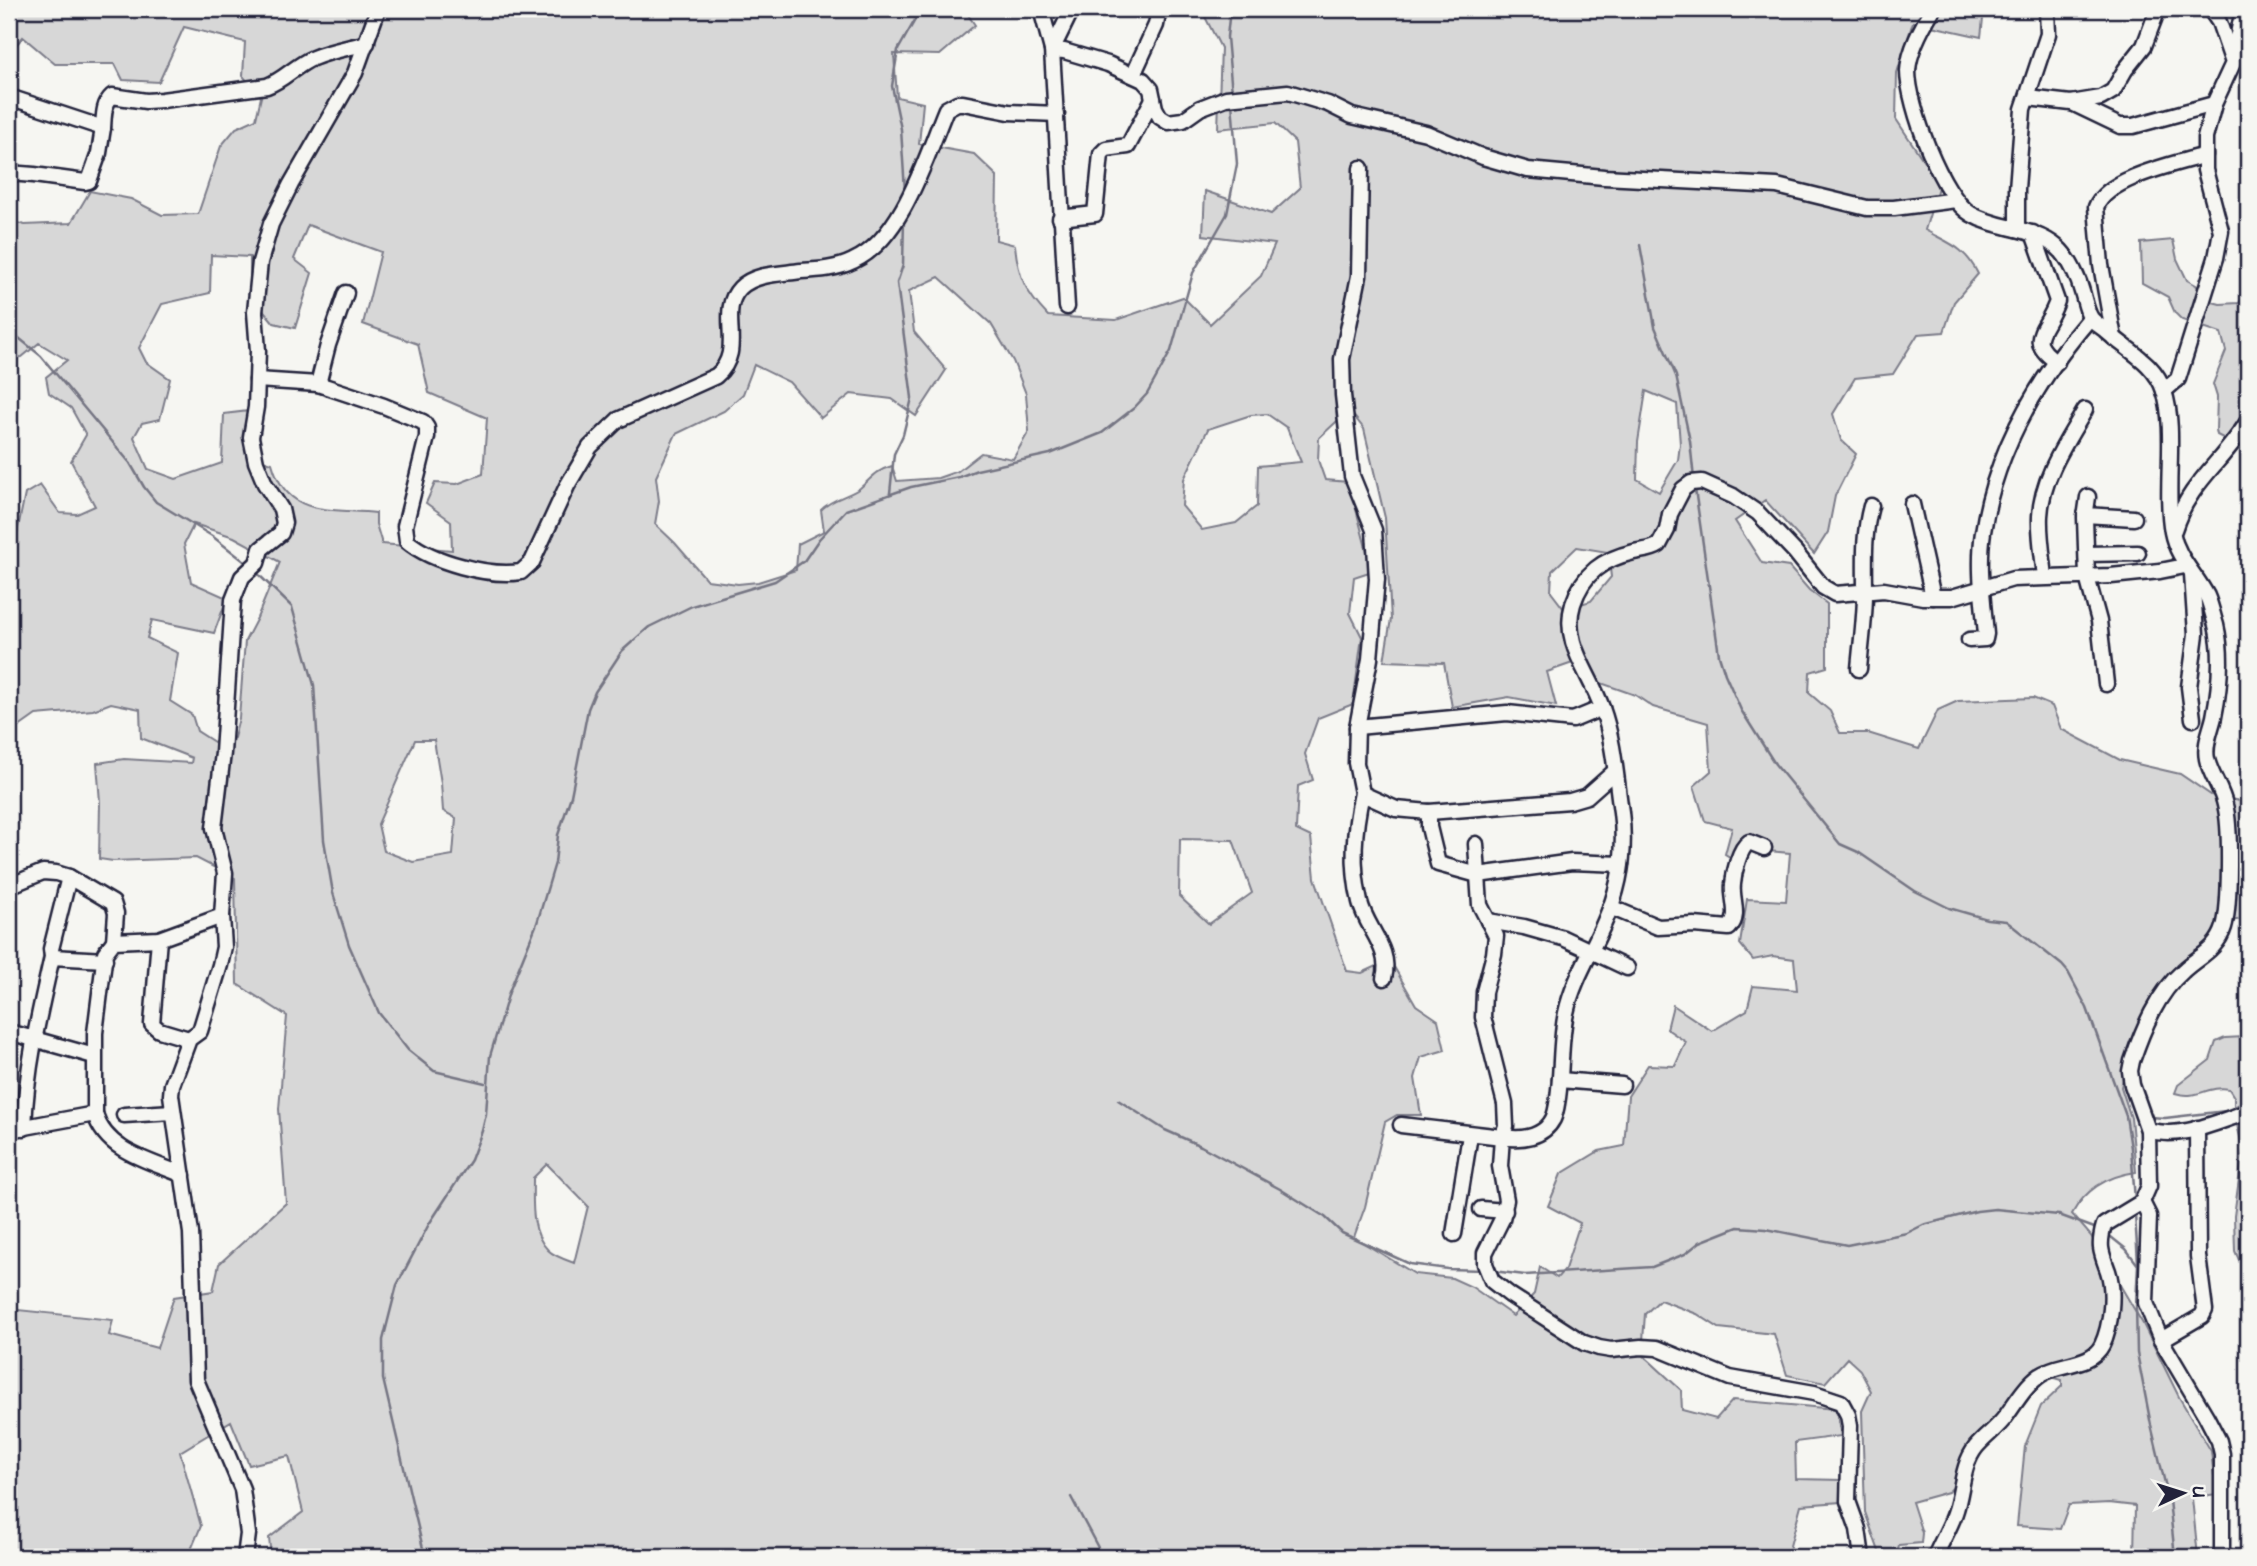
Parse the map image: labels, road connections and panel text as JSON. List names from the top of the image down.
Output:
{
  "north": "right"
}
